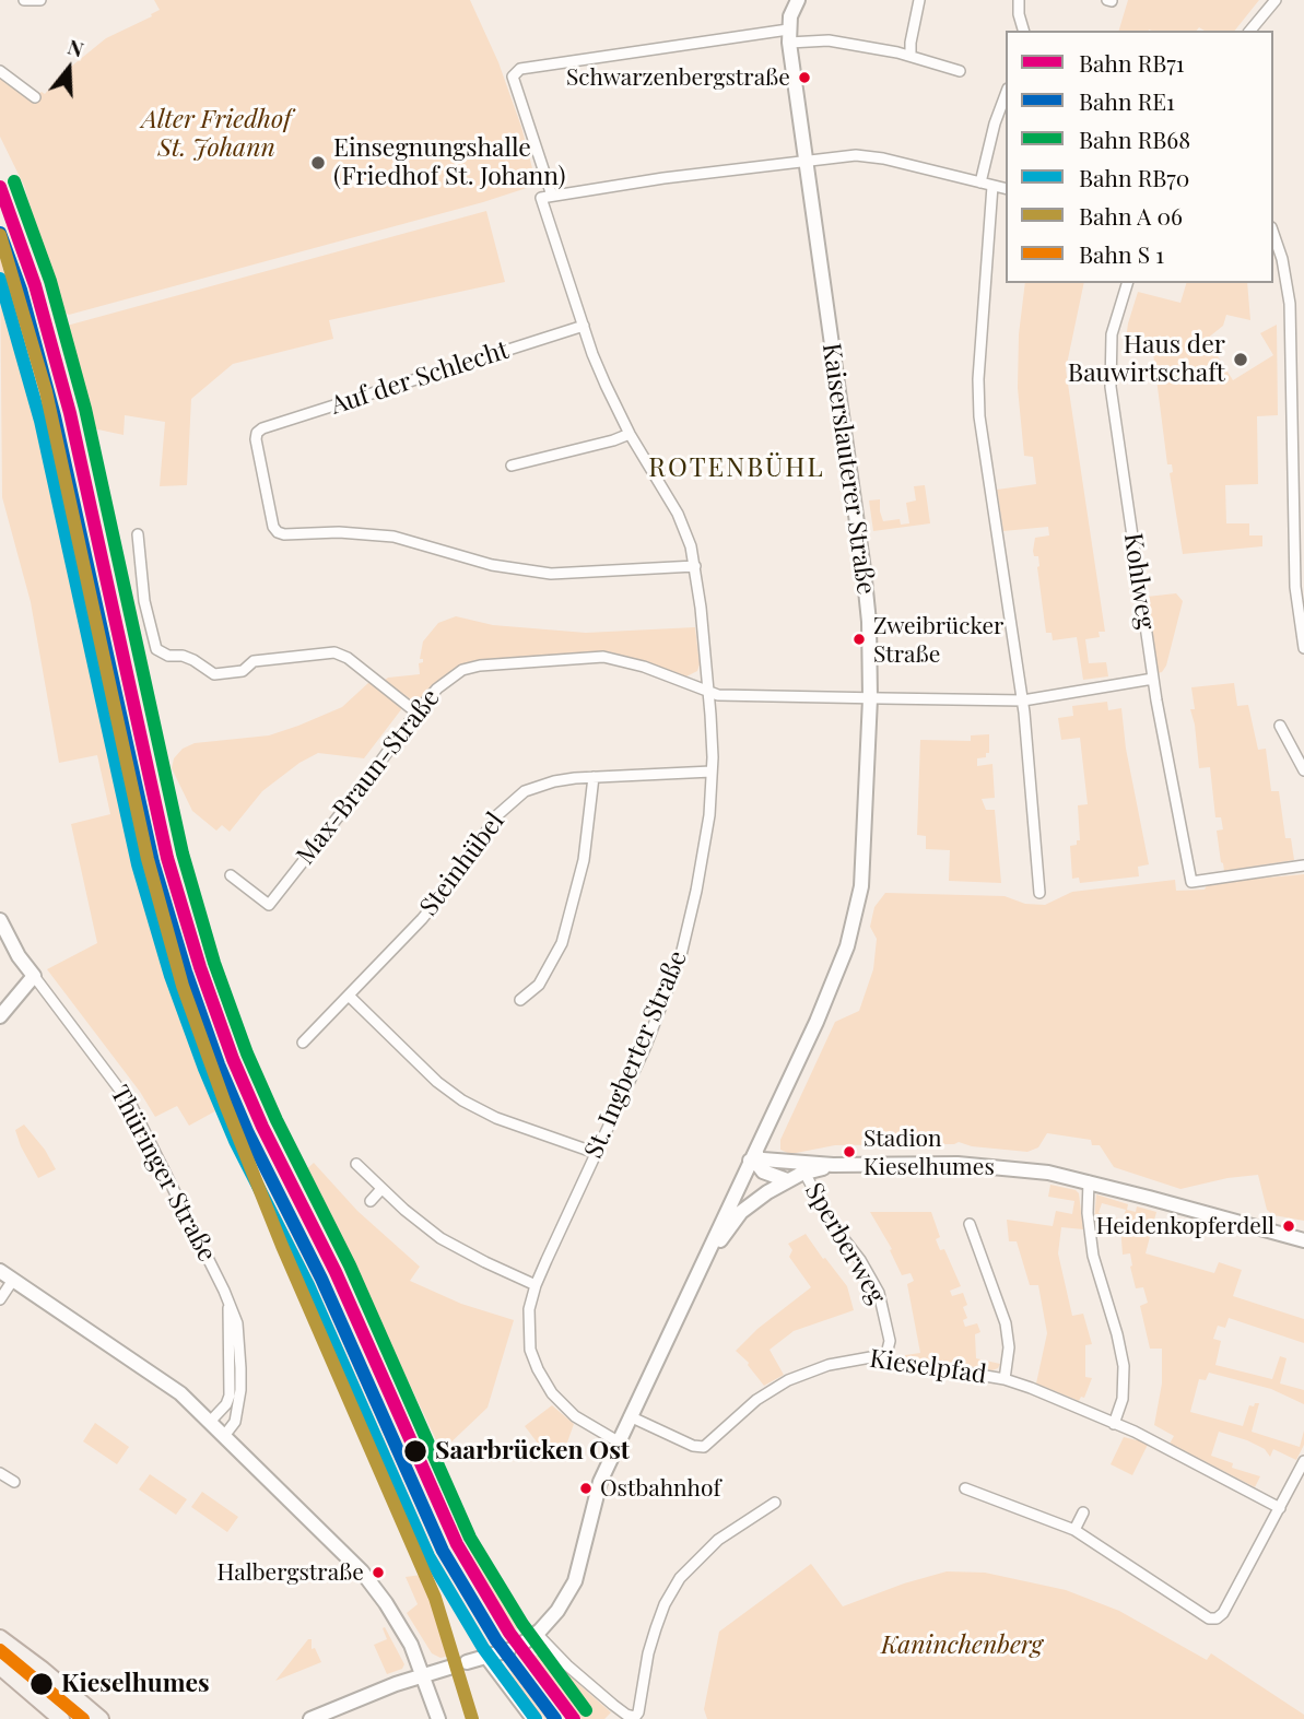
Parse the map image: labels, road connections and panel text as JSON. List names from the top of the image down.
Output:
{
  "streets": {
    "street": [
      "Auf der Schlecht",
      "Kaiserslauterer Straße",
      "Kohlweg",
      "Max-Braun-Straße",
      "Steinhübel",
      "St. Ingberter Straße",
      "Thüringer Straße",
      "Sperberweg",
      "Kieselpfad"
    ]
  },
  "crossings": [
    ["Auf der Schlecht", "St. Ingberter Straße"],
    ["Kaiserslauterer Straße", "St. Ingberter Straße"],
    ["Kaiserslauterer Straße", "Kieselpfad"],
    ["Max-Braun-Straße", "St. Ingberter Straße"],
    ["Steinhübel", "St. Ingberter Straße"],
    ["Sperberweg", "Kieselpfad"]
  ],
  "districts": ["ROTENBÜHL"],
  "parks": ["Alter Friedhof St. Johann", "Kaninchenberg"],
  "places": [
    "Schwarzenbergstraße",
    "Einsegnungshalle (Friedhof St. Johann)",
    "Haus der Bauwirtschaft",
    "Zweibrücker Straße",
    "Stadion Kieselhumes",
    "Heidenkopferdell",
    "Saarbrücken Ost",
    "Ostbahnhof",
    "Halbergstraße",
    "Kieselhumes"
  ],
  "lines": [
    "rail line RB68",
    "rail line RB71",
    "rail line RE1",
    "rail line RB70"
  ],
  "legend": [
    "Bahn RB71",
    "Bahn RE1",
    "Bahn RB68",
    "Bahn RB70",
    "Bahn A 06",
    "Bahn S 1"
  ],
  "north": "top"
}
